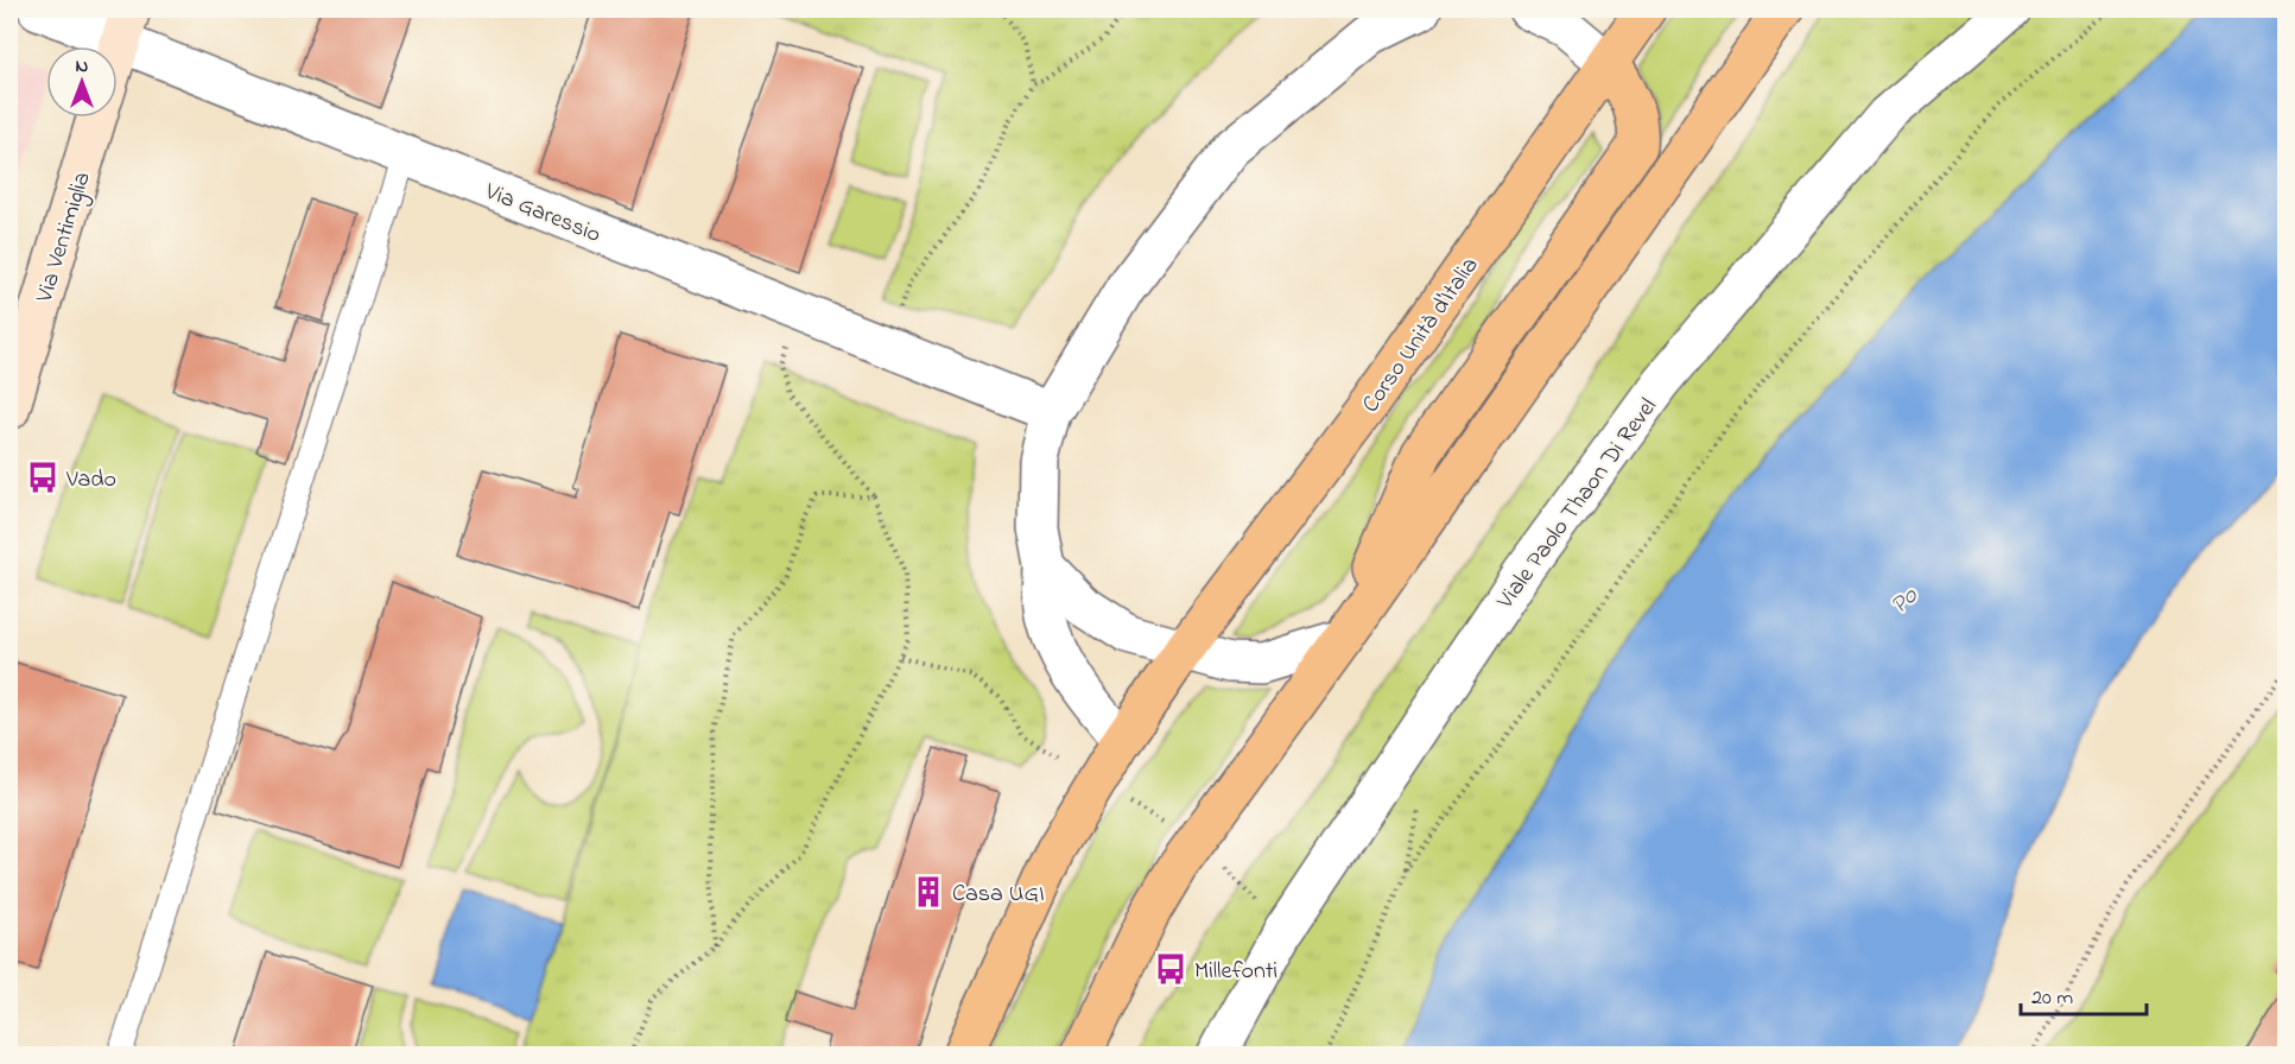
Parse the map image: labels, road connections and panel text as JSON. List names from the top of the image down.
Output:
{
  "streets": {
    "main road": ["Corso Unità d'Italia"],
    "street": ["Via Garessio", "Via Ventimiglia", "Viale Paolo Thaon Di Revel"]
  },
  "water": ["Po"],
  "places": {
    "bus stop": ["Vado", "Millefonti"],
    "building": ["Casa UGI"]
  },
  "scale_bar": "20 m",
  "north": "top"
}
